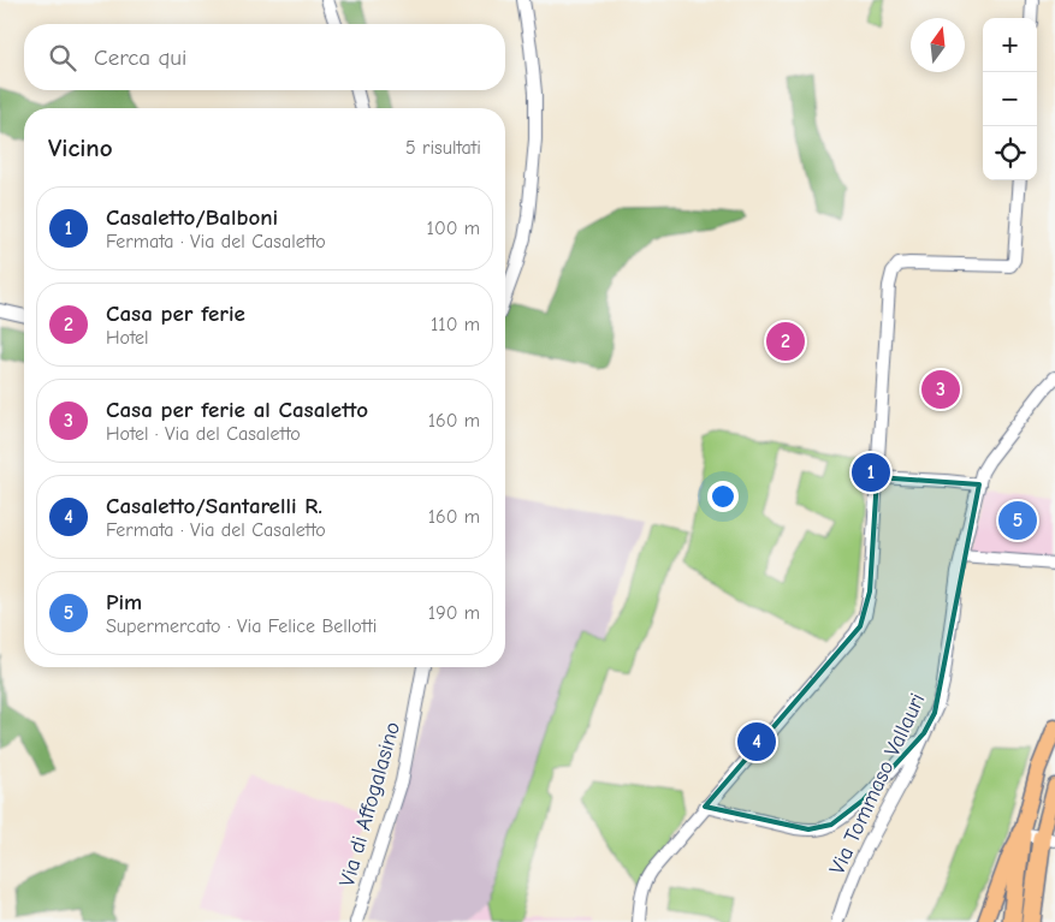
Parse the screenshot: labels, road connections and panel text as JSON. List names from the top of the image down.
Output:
{
  "streets": {
    "street": ["Via Tommaso Vallauri", "Via di Affogalasino"]
  },
  "north": "top",
  "page": {
    "map_buttons": ["+", "−"],
    "search": "Cerca qui",
    "heading": ["Vicino", "5 risultati"],
    "list": [
      {
        "mark": "1",
        "name": "Casaletto/Balboni",
        "note": "Fermata · Via del Casaletto",
        "value": "100 m"
      },
      {
        "mark": "2",
        "name": "Casa per ferie",
        "note": "Hotel",
        "value": "110 m"
      },
      {
        "mark": "3",
        "name": "Casa per ferie al Casaletto",
        "note": "Hotel · Via del Casaletto",
        "value": "160 m"
      },
      {
        "mark": "4",
        "name": "Casaletto/Santarelli R.",
        "note": "Fermata · Via del Casaletto",
        "value": "160 m"
      },
      {
        "mark": "5",
        "name": "Pim",
        "note": "Supermercato · Via Felice Bellotti",
        "value": "190 m"
      }
    ],
    "pins": [
      "2",
      "3",
      "1",
      "5",
      "4"
    ]
  }
}
